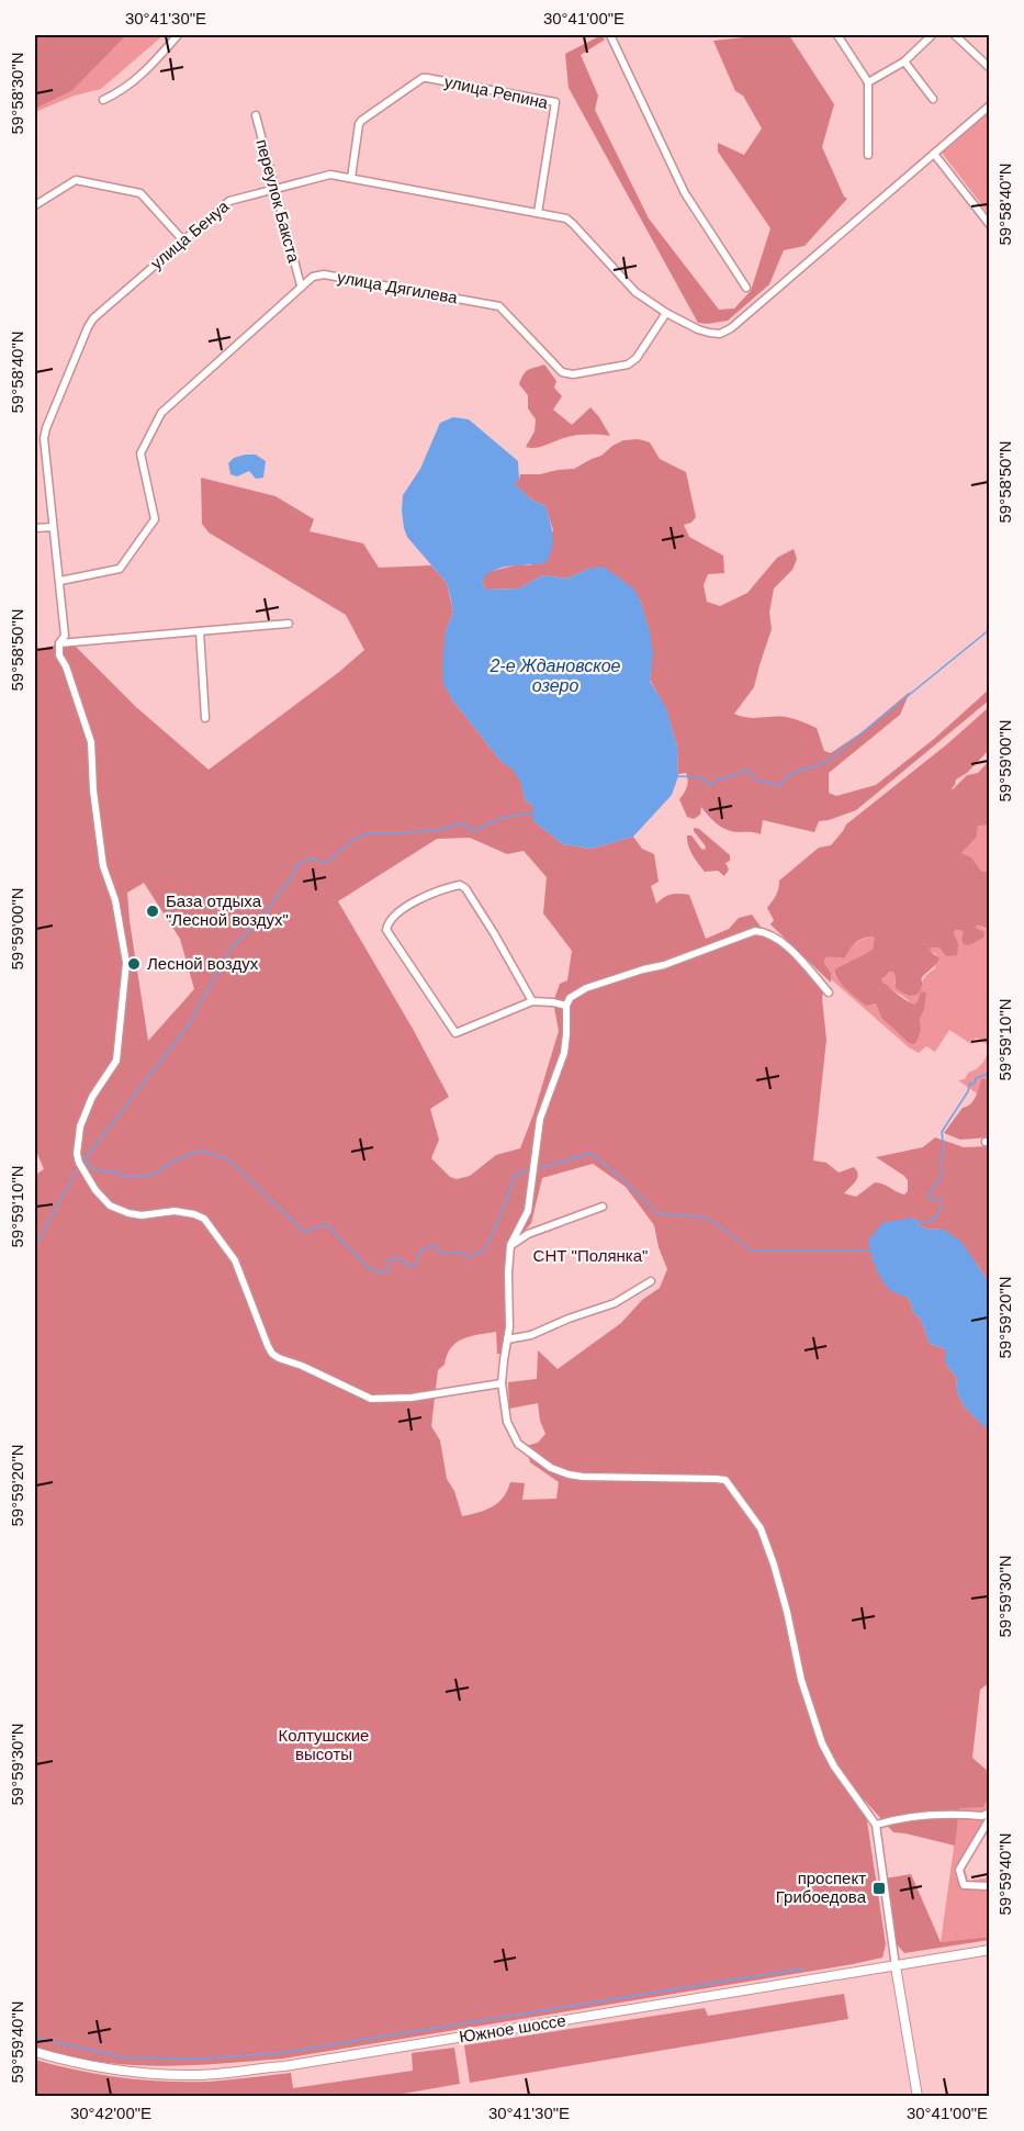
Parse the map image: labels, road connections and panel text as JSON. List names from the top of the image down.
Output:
{
  "streets": {
    "street": [
      "улица Репина",
      "переулок Бакста",
      "улица Бенуа",
      "улица Дягилева",
      "Южное шоссе"
    ]
  },
  "crossings": [
    ["улица Репина", "улица Бенуа"],
    ["переулок Бакста", "улица Бенуа"],
    ["переулок Бакста", "улица Дягилева"],
    ["улица Бенуа", "улица Дягилева"]
  ],
  "water": ["2-е Ждановское озеро"],
  "parks": ["СНТ \"Полянка\"", "Колтушские высоты"],
  "places": {
    "other": ["База отдыха \"Лесной воздух\"", "Лесной воздух"],
    "transit": ["проспект Грибоедова"]
  },
  "coordinates": [
    "30°41'30\"E",
    "30°41'00\"E",
    "59°58'30\"N",
    "59°58'40\"N",
    "59°58'50\"N",
    "59°59'00\"N",
    "59°59'10\"N",
    "59°59'20\"N",
    "59°59'30\"N",
    "59°59'40\"N",
    "30°42'00\"E"
  ]
}
